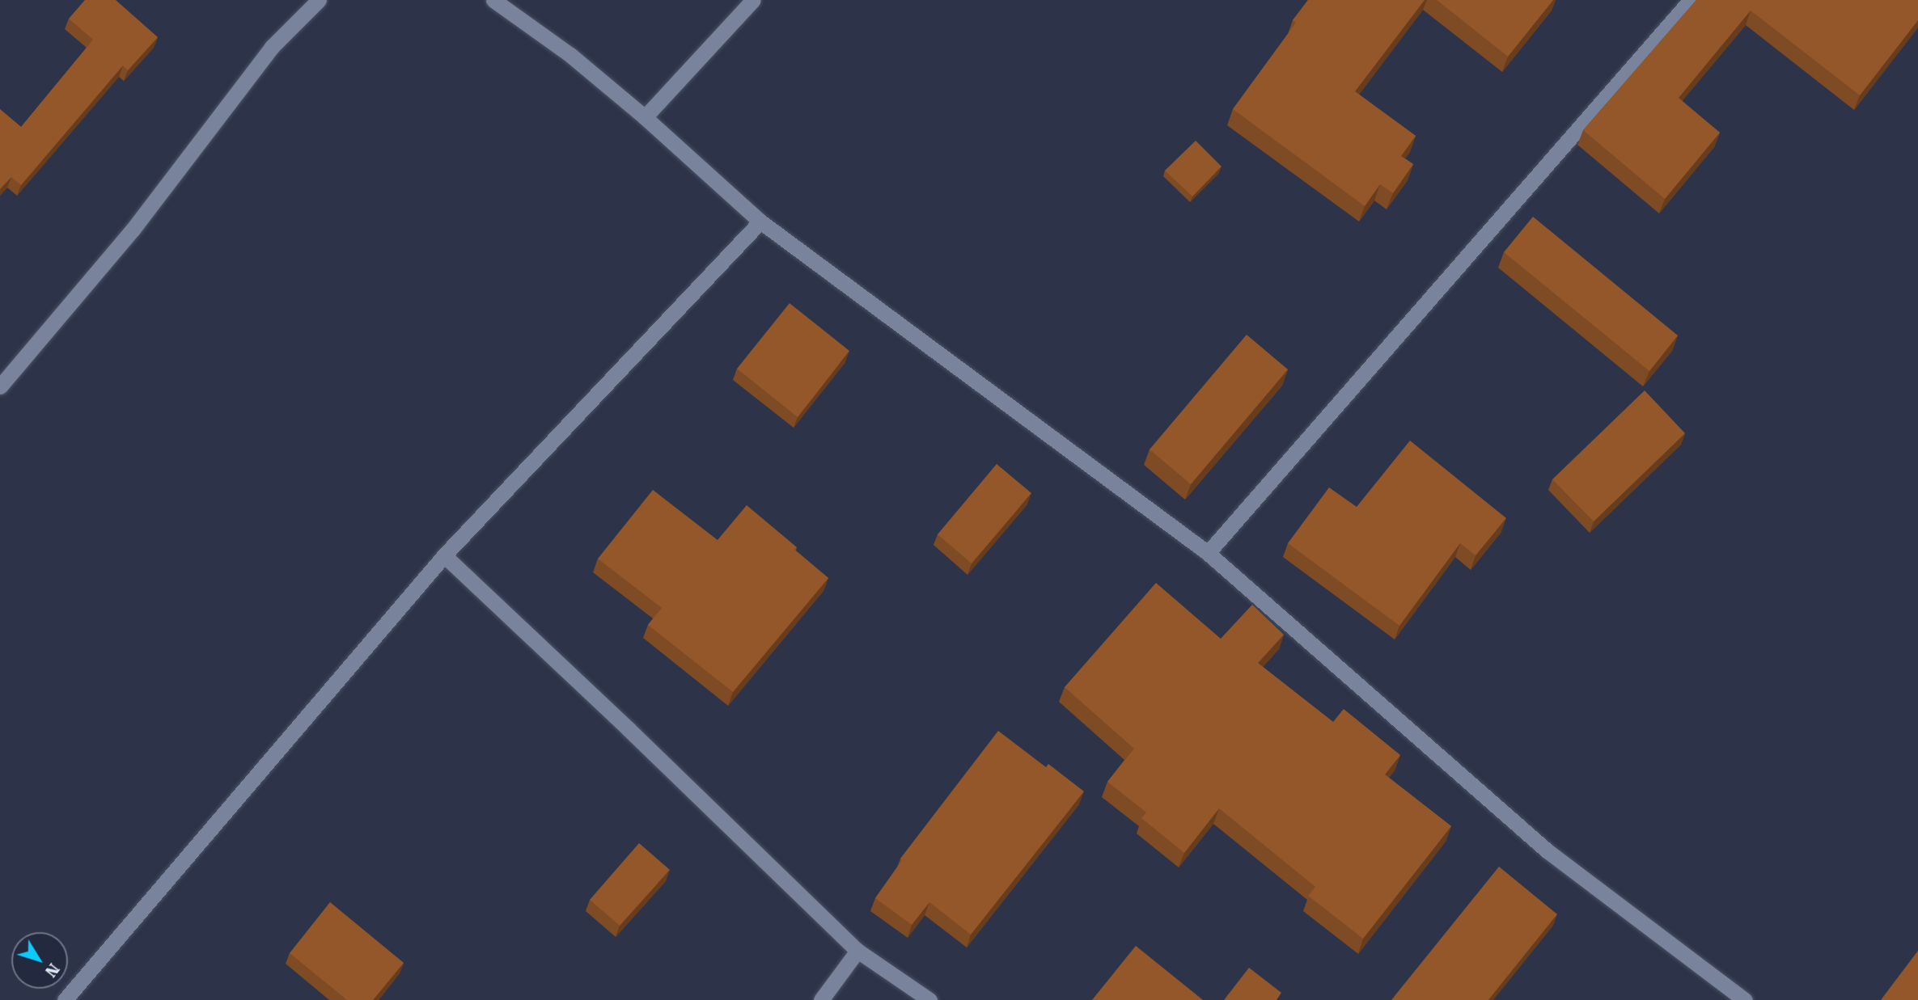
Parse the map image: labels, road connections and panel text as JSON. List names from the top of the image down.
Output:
{
  "north": "bottom right"
}
